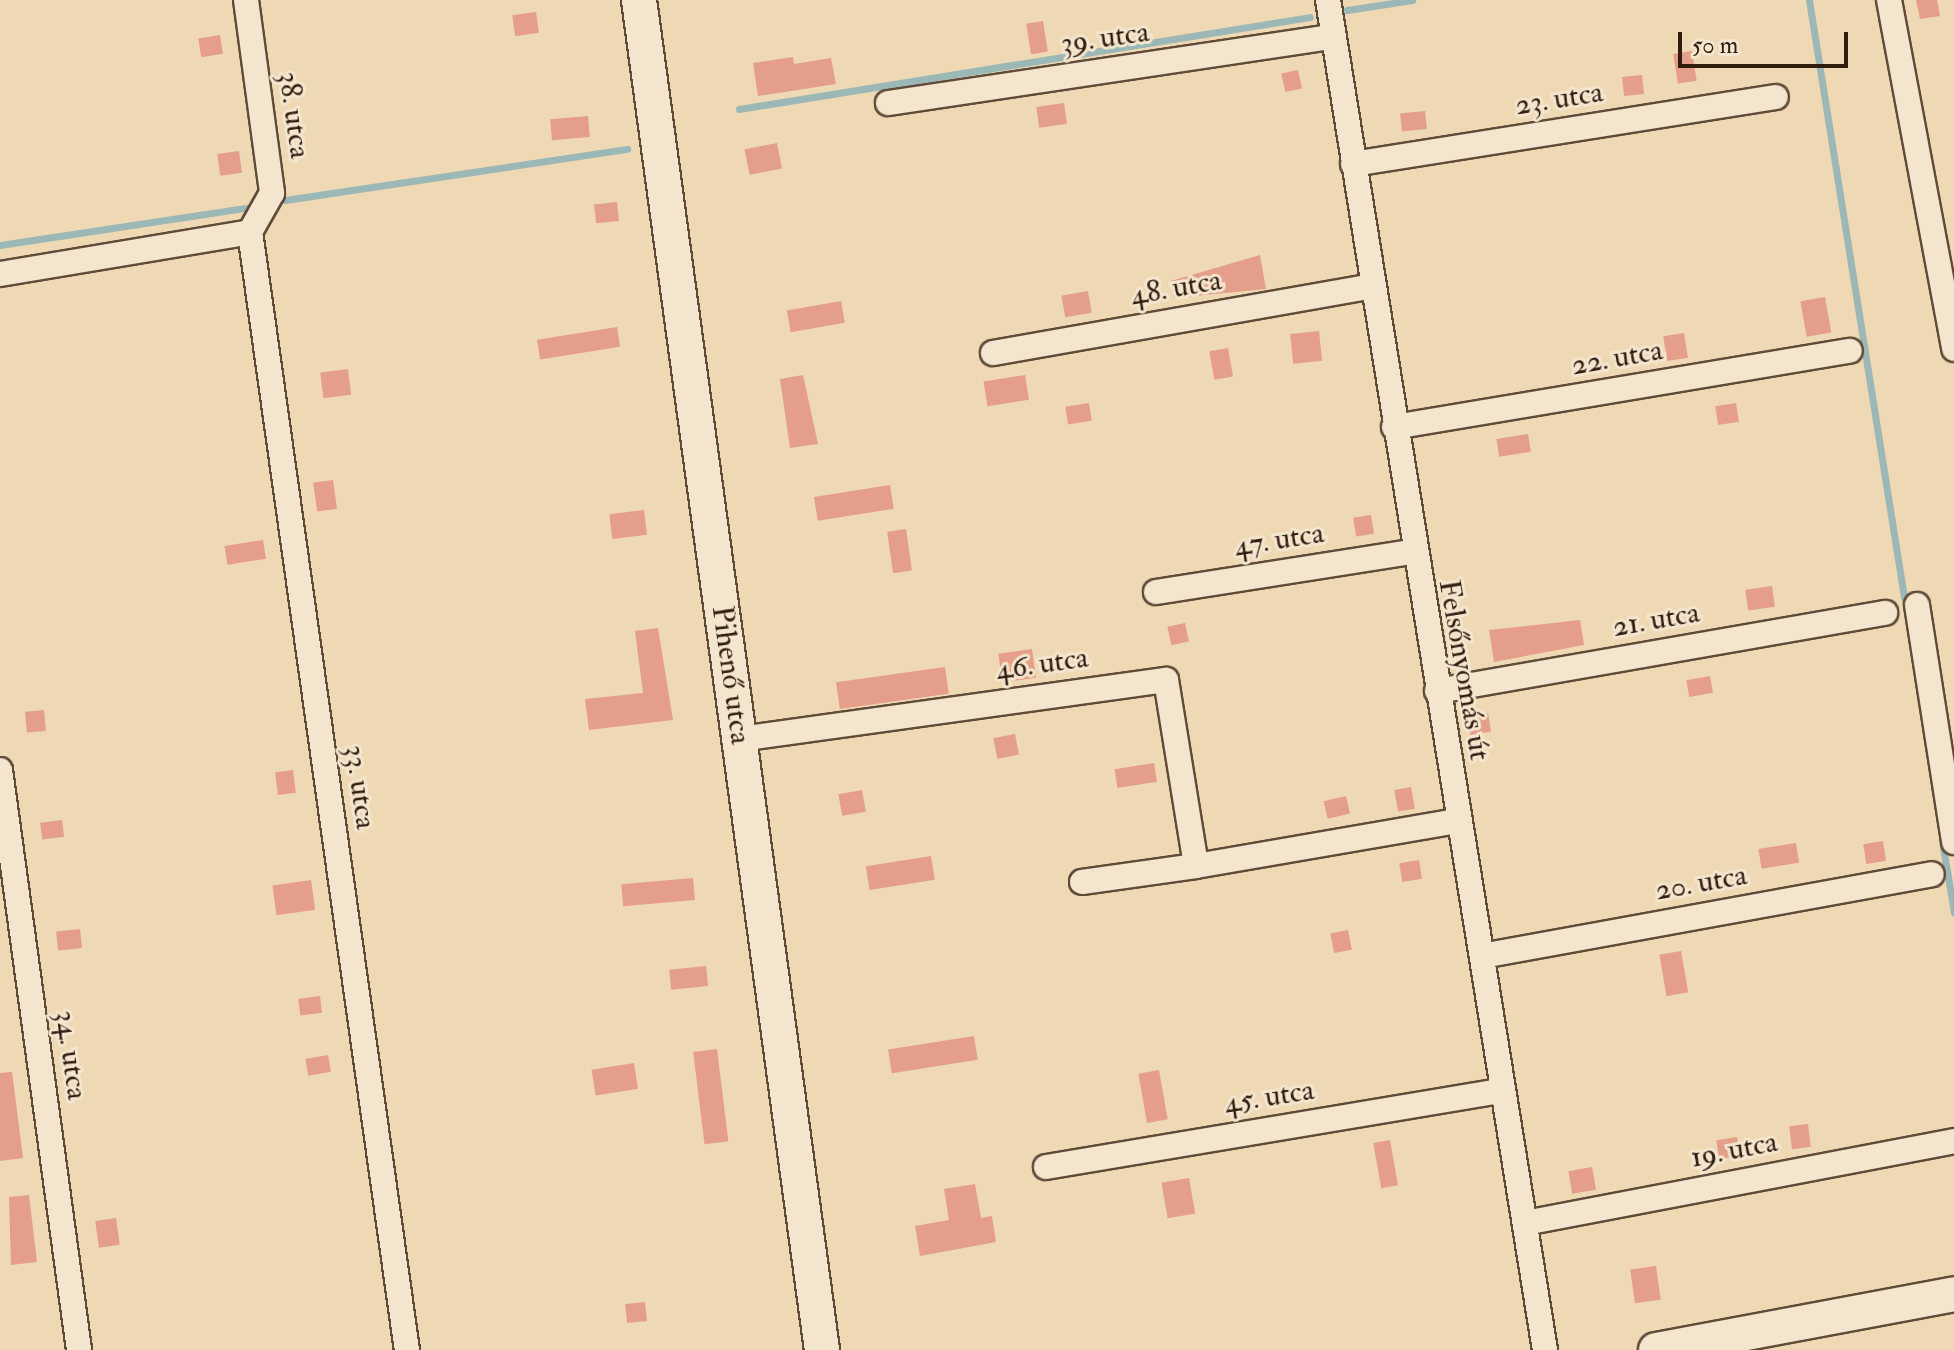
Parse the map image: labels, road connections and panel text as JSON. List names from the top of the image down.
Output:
{
  "streets": {
    "street": [
      "39. utca",
      "23. utca",
      "38. utca",
      "48. utca",
      "22. utca",
      "47. utca",
      "21. utca",
      "46. utca",
      "Felsőnyomás út",
      "Pihenő utca",
      "33. utca",
      "20. utca",
      "34. utca",
      "45. utca",
      "19. utca"
    ]
  },
  "crossings": [
    ["39. utca", "Felsőnyomás út"],
    ["23. utca", "Felsőnyomás út"],
    ["38. utca", "33. utca"],
    ["48. utca", "Felsőnyomás út"],
    ["22. utca", "Felsőnyomás út"],
    ["47. utca", "Felsőnyomás út"],
    ["21. utca", "Felsőnyomás út"],
    ["46. utca", "Pihenő utca"],
    ["Felsőnyomás út", "20. utca"],
    ["Felsőnyomás út", "45. utca"],
    ["Felsőnyomás út", "19. utca"]
  ],
  "scale_bar": "50 m"
}
